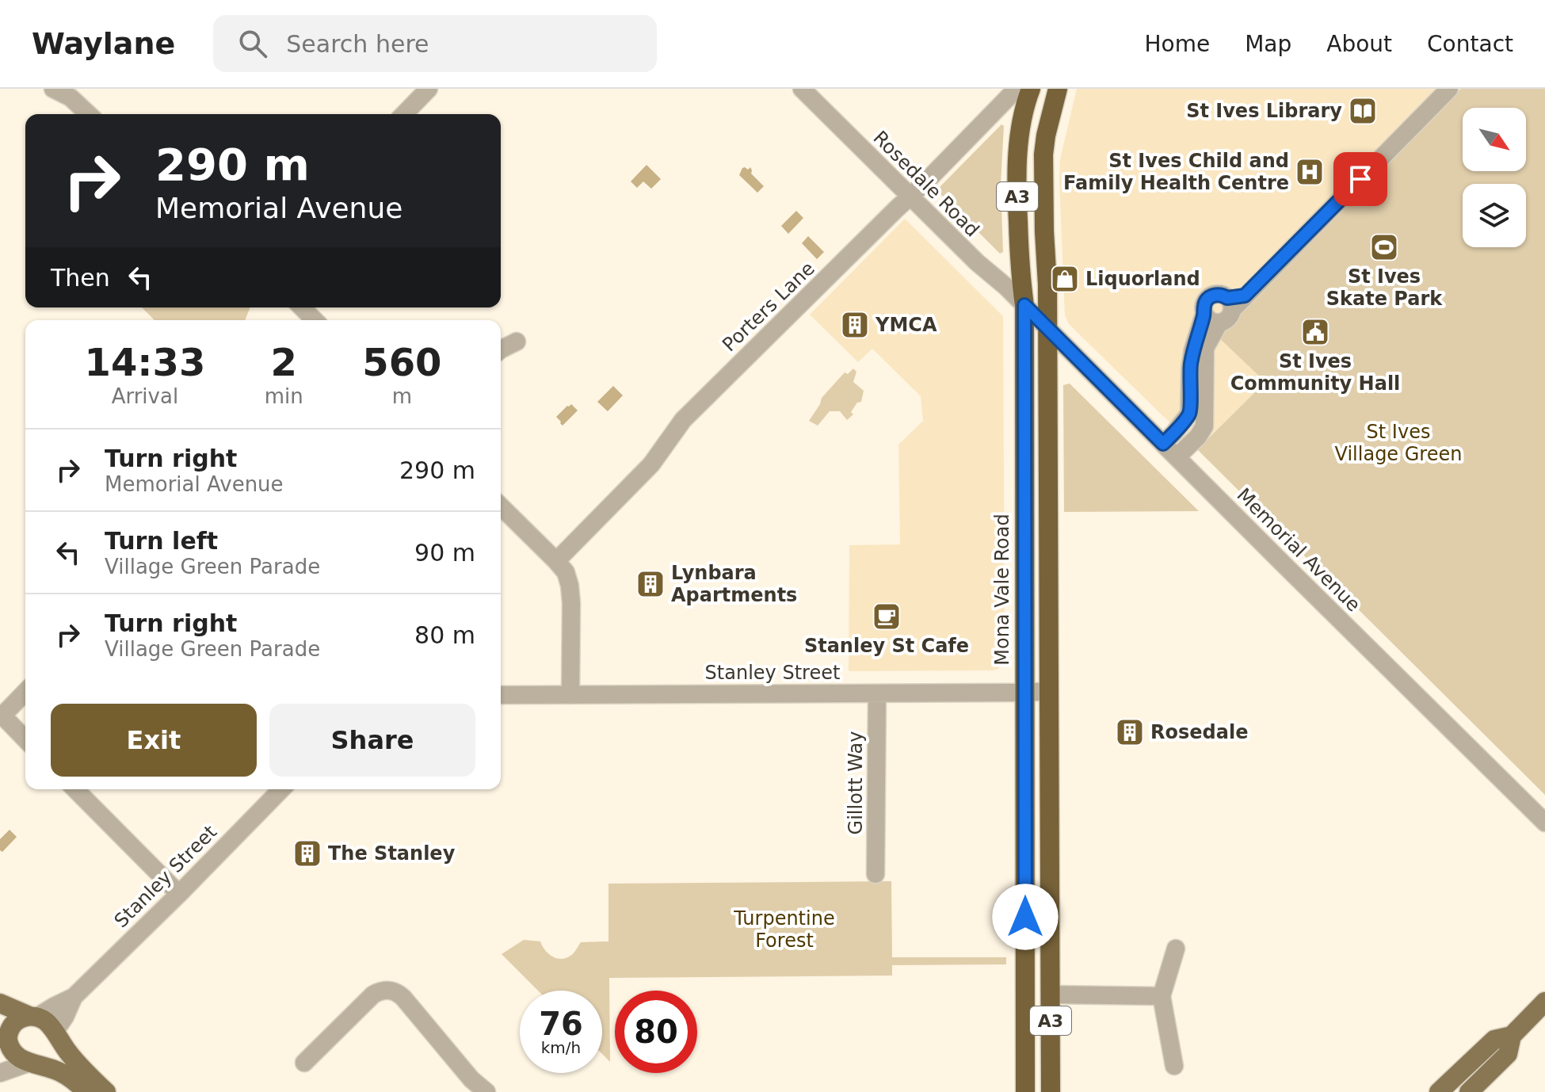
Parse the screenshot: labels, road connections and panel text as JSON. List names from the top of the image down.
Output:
{
  "streets": {
    "highway": ["A3", "Mona Vale Road"],
    "street": [
      "Rosedale Road",
      "Porters Lane",
      "Memorial Avenue",
      "Stanley Street",
      "Gillott Way"
    ]
  },
  "crossings": [
    ["Rosedale Road", "Porters Lane"],
    ["Rosedale Road", "Memorial Avenue"],
    ["Rosedale Road", "Mona Vale Road"],
    ["A3", "Memorial Avenue"],
    ["A3", "Stanley Street"],
    ["Memorial Avenue", "Mona Vale Road"],
    ["Mona Vale Road", "Stanley Street"],
    ["Stanley Street", "Gillott Way"]
  ],
  "parks": ["St Ives Village Green", "Turpentine Forest"],
  "places": {
    "library": ["St Ives Library"],
    "hospital": ["St Ives Child and Family Health Centre"],
    "sports": ["St Ives Skate Park"],
    "shop": ["Liquorland"],
    "building": [
      "YMCA",
      "Lynbara Apartments",
      "Rosedale",
      "The Stanley"
    ],
    "public building": ["St Ives Community Hall"],
    "cafe": ["Stanley St Cafe"]
  },
  "north": "bottom right",
  "page": {
    "header": "Waylane",
    "search": "Search here",
    "nav": [
      "Home",
      "Map",
      "About",
      "Contact"
    ],
    "turn": ["290 m", "Memorial Avenue"],
    "then": "Then",
    "eta": [
      "14:33",
      "Arrival",
      "2",
      "min",
      "560",
      "m"
    ],
    "list": [
      {
        "name": "Turn right",
        "note": "Memorial Avenue",
        "value": "290 m"
      },
      {
        "name": "Turn left",
        "note": "Village Green Parade",
        "value": "90 m"
      },
      {
        "name": "Turn right",
        "note": "Village Green Parade",
        "value": "80 m"
      }
    ],
    "buttons": ["Exit", "Share"],
    "speed": "76 km/h",
    "limit": "80"
  }
}
